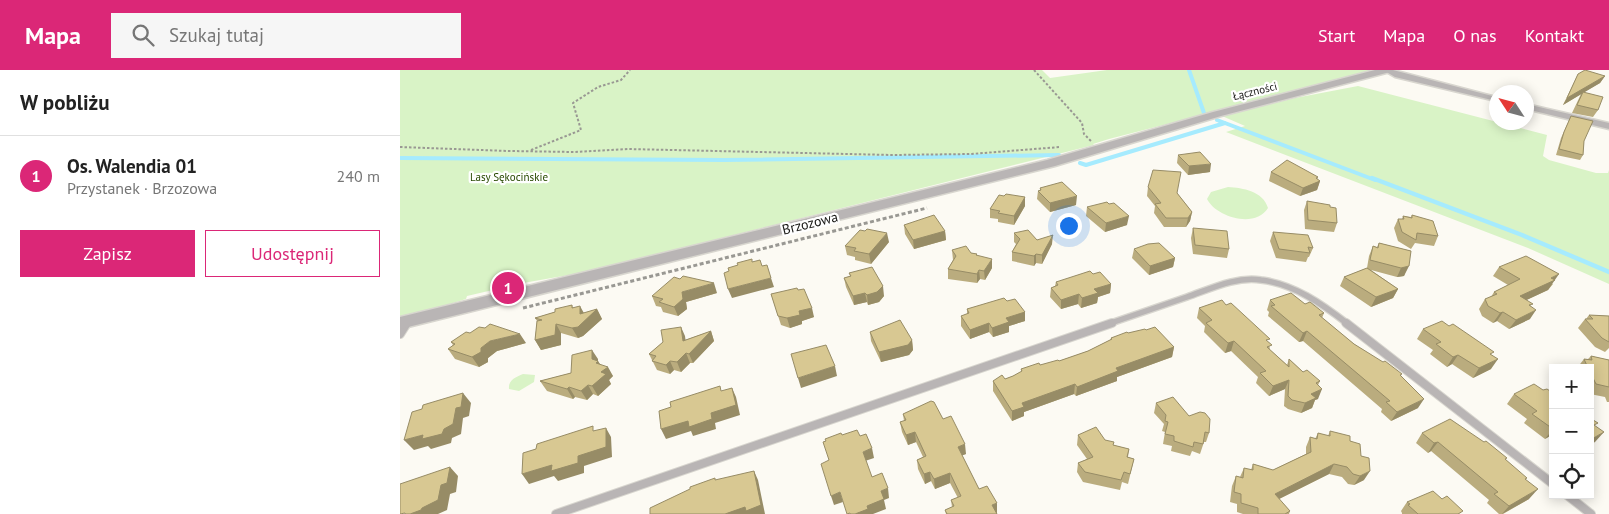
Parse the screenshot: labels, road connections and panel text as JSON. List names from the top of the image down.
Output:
{
  "streets": {
    "street": ["Łączności", "Brzozowa"]
  },
  "crossings": [
    ["Łączności", "Brzozowa"]
  ],
  "parks": ["Lasy Sękocińskie"],
  "north": "top left",
  "page": {
    "header": "Mapa",
    "search": "Szukaj tutaj",
    "nav": [
      "Start",
      "Mapa",
      "O nas",
      "Kontakt"
    ],
    "heading": "W pobliżu",
    "list": [
      {
        "mark": "1",
        "name": "Os. Walendia 01",
        "note": "Przystanek · Brzozowa",
        "value": "240 m"
      }
    ],
    "buttons": ["Zapisz", "Udostępnij"],
    "pins": "1",
    "map_buttons": ["+", "−"]
  }
}
